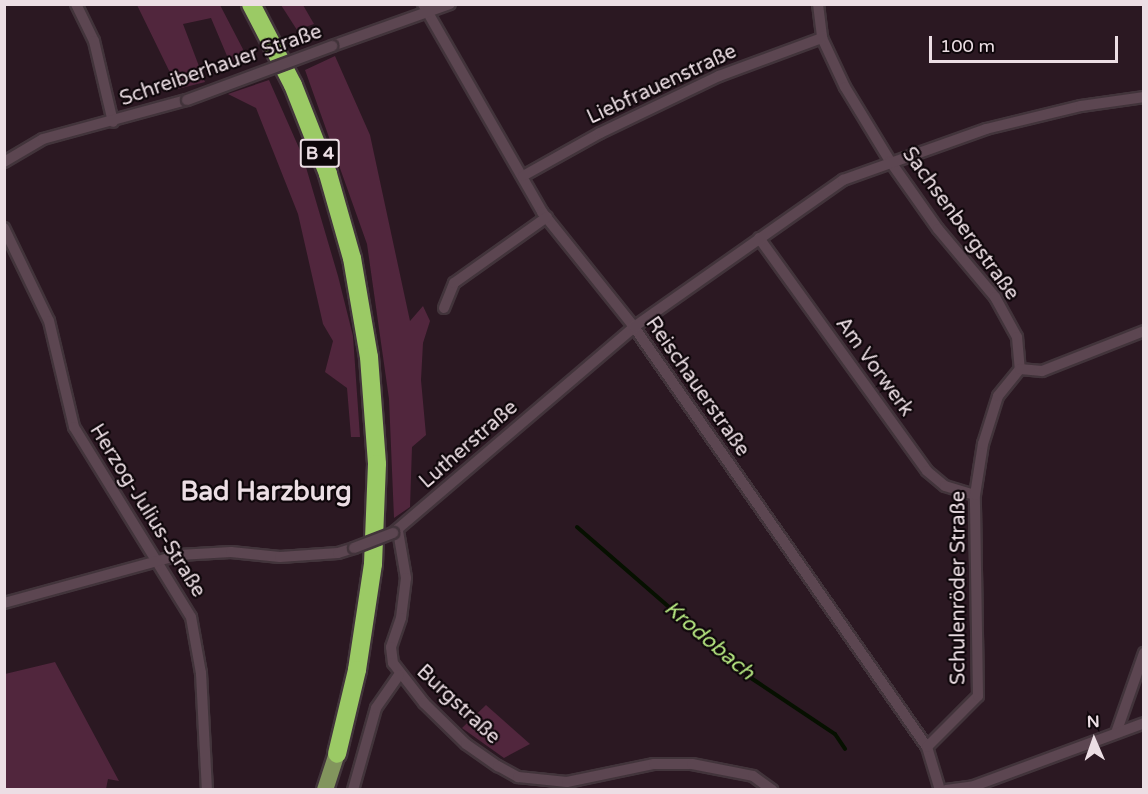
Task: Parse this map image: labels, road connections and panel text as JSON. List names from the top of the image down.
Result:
{
  "streets": {
    "highway": ["B 4"],
    "street": [
      "Schreiberhauer Straße",
      "Liebfrauenstraße",
      "Sachsenbergstraße",
      "Am Vorwerk",
      "Reischauerstraße",
      "Lutherstraße",
      "Herzog-Julius-Straße",
      "Schulenröder Straße",
      "Burgstraße"
    ]
  },
  "crossings": [
    ["Schreiberhauer Straße", "Reischauerstraße"],
    ["Liebfrauenstraße", "Sachsenbergstraße"],
    ["Liebfrauenstraße", "Reischauerstraße"],
    ["Sachsenbergstraße", "Lutherstraße"],
    ["Sachsenbergstraße", "Schulenröder Straße"],
    ["Am Vorwerk", "Lutherstraße"],
    ["Am Vorwerk", "Schulenröder Straße"],
    ["Reischauerstraße", "Lutherstraße"],
    ["Reischauerstraße", "Schulenröder Straße"],
    ["Lutherstraße", "Herzog-Julius-Straße"],
    ["Lutherstraße", "Burgstraße"]
  ],
  "districts": ["Bad Harzburg"],
  "water": ["Krodobach"],
  "scale_bar": "100 m",
  "north": "top"
}
